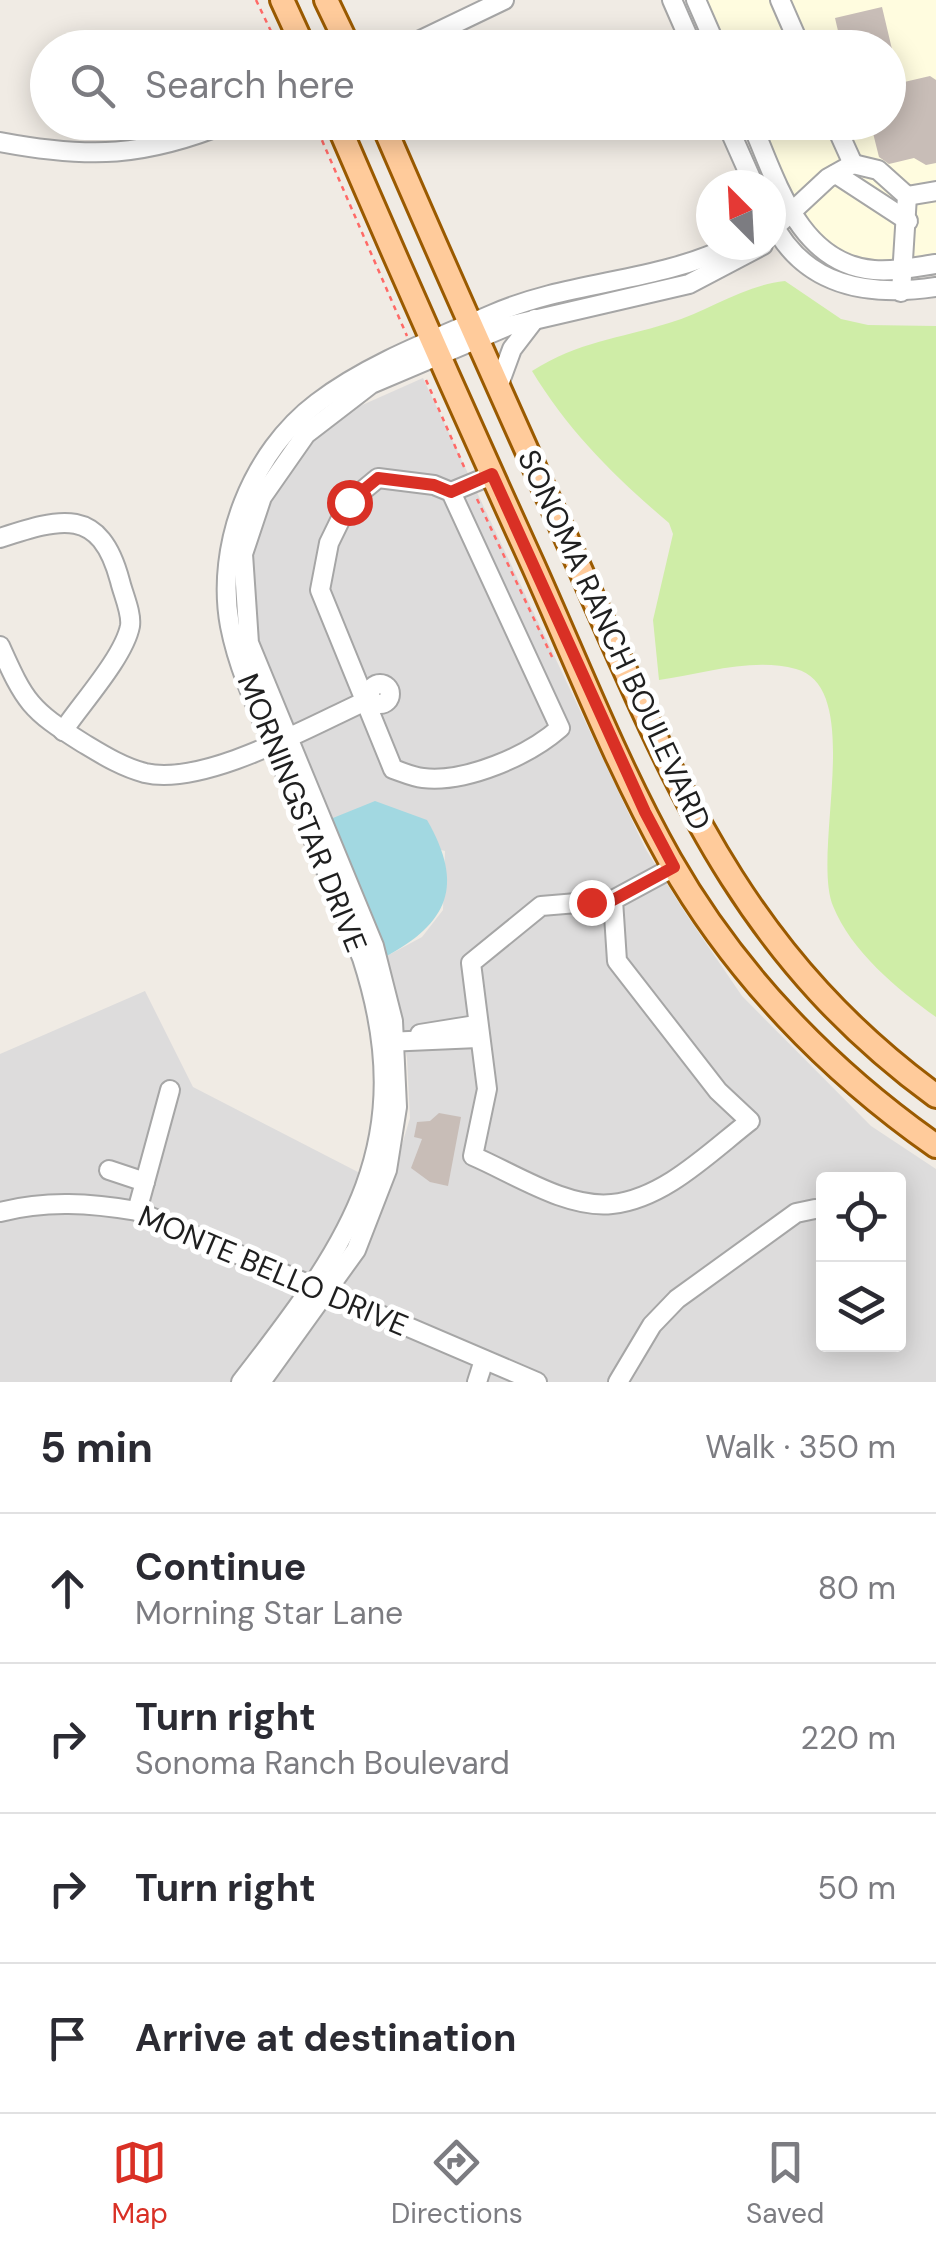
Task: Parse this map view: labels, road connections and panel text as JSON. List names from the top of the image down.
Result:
{
  "streets": {
    "main road": ["SONOMA RANCH BOULEVARD"],
    "street": ["MORNINGSTAR DRIVE", "MONTE BELLO DRIVE"]
  },
  "crossings": [
    ["SONOMA RANCH BOULEVARD", "MORNINGSTAR DRIVE"],
    ["MORNINGSTAR DRIVE", "MONTE BELLO DRIVE"]
  ],
  "north": "top left",
  "page": {
    "search": "Search here",
    "heading": ["5 min", "Walk · 350 m"],
    "list": [
      ["Continue", "Morning Star Lane", "80 m"],
      ["Turn right", "Sonoma Ranch Boulevard", "220 m"],
      ["Turn right", "50 m"],
      "Arrive at destination"
    ],
    "nav": ["Map", "Directions", "Saved"]
  }
}
